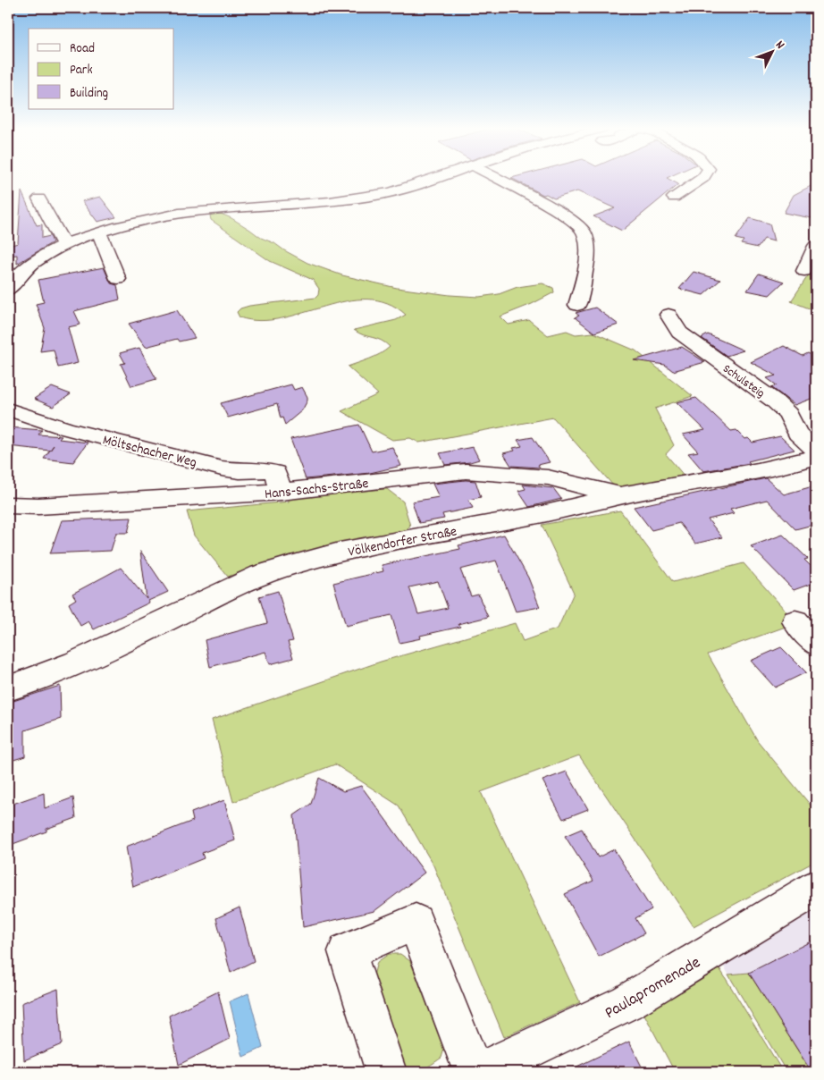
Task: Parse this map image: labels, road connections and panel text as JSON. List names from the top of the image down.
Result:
{
  "streets": {
    "street": [
      "Schulsteig",
      "Möltschacher Weg",
      "Hans-Sachs-Straße",
      "Völkendorfer Straße",
      "Paulapromenade"
    ]
  },
  "crossings": [
    ["Möltschacher Weg", "Hans-Sachs-Straße"],
    ["Hans-Sachs-Straße", "Völkendorfer Straße"]
  ],
  "legend": ["Road", "Park", "Building"],
  "north": "top right"
}
